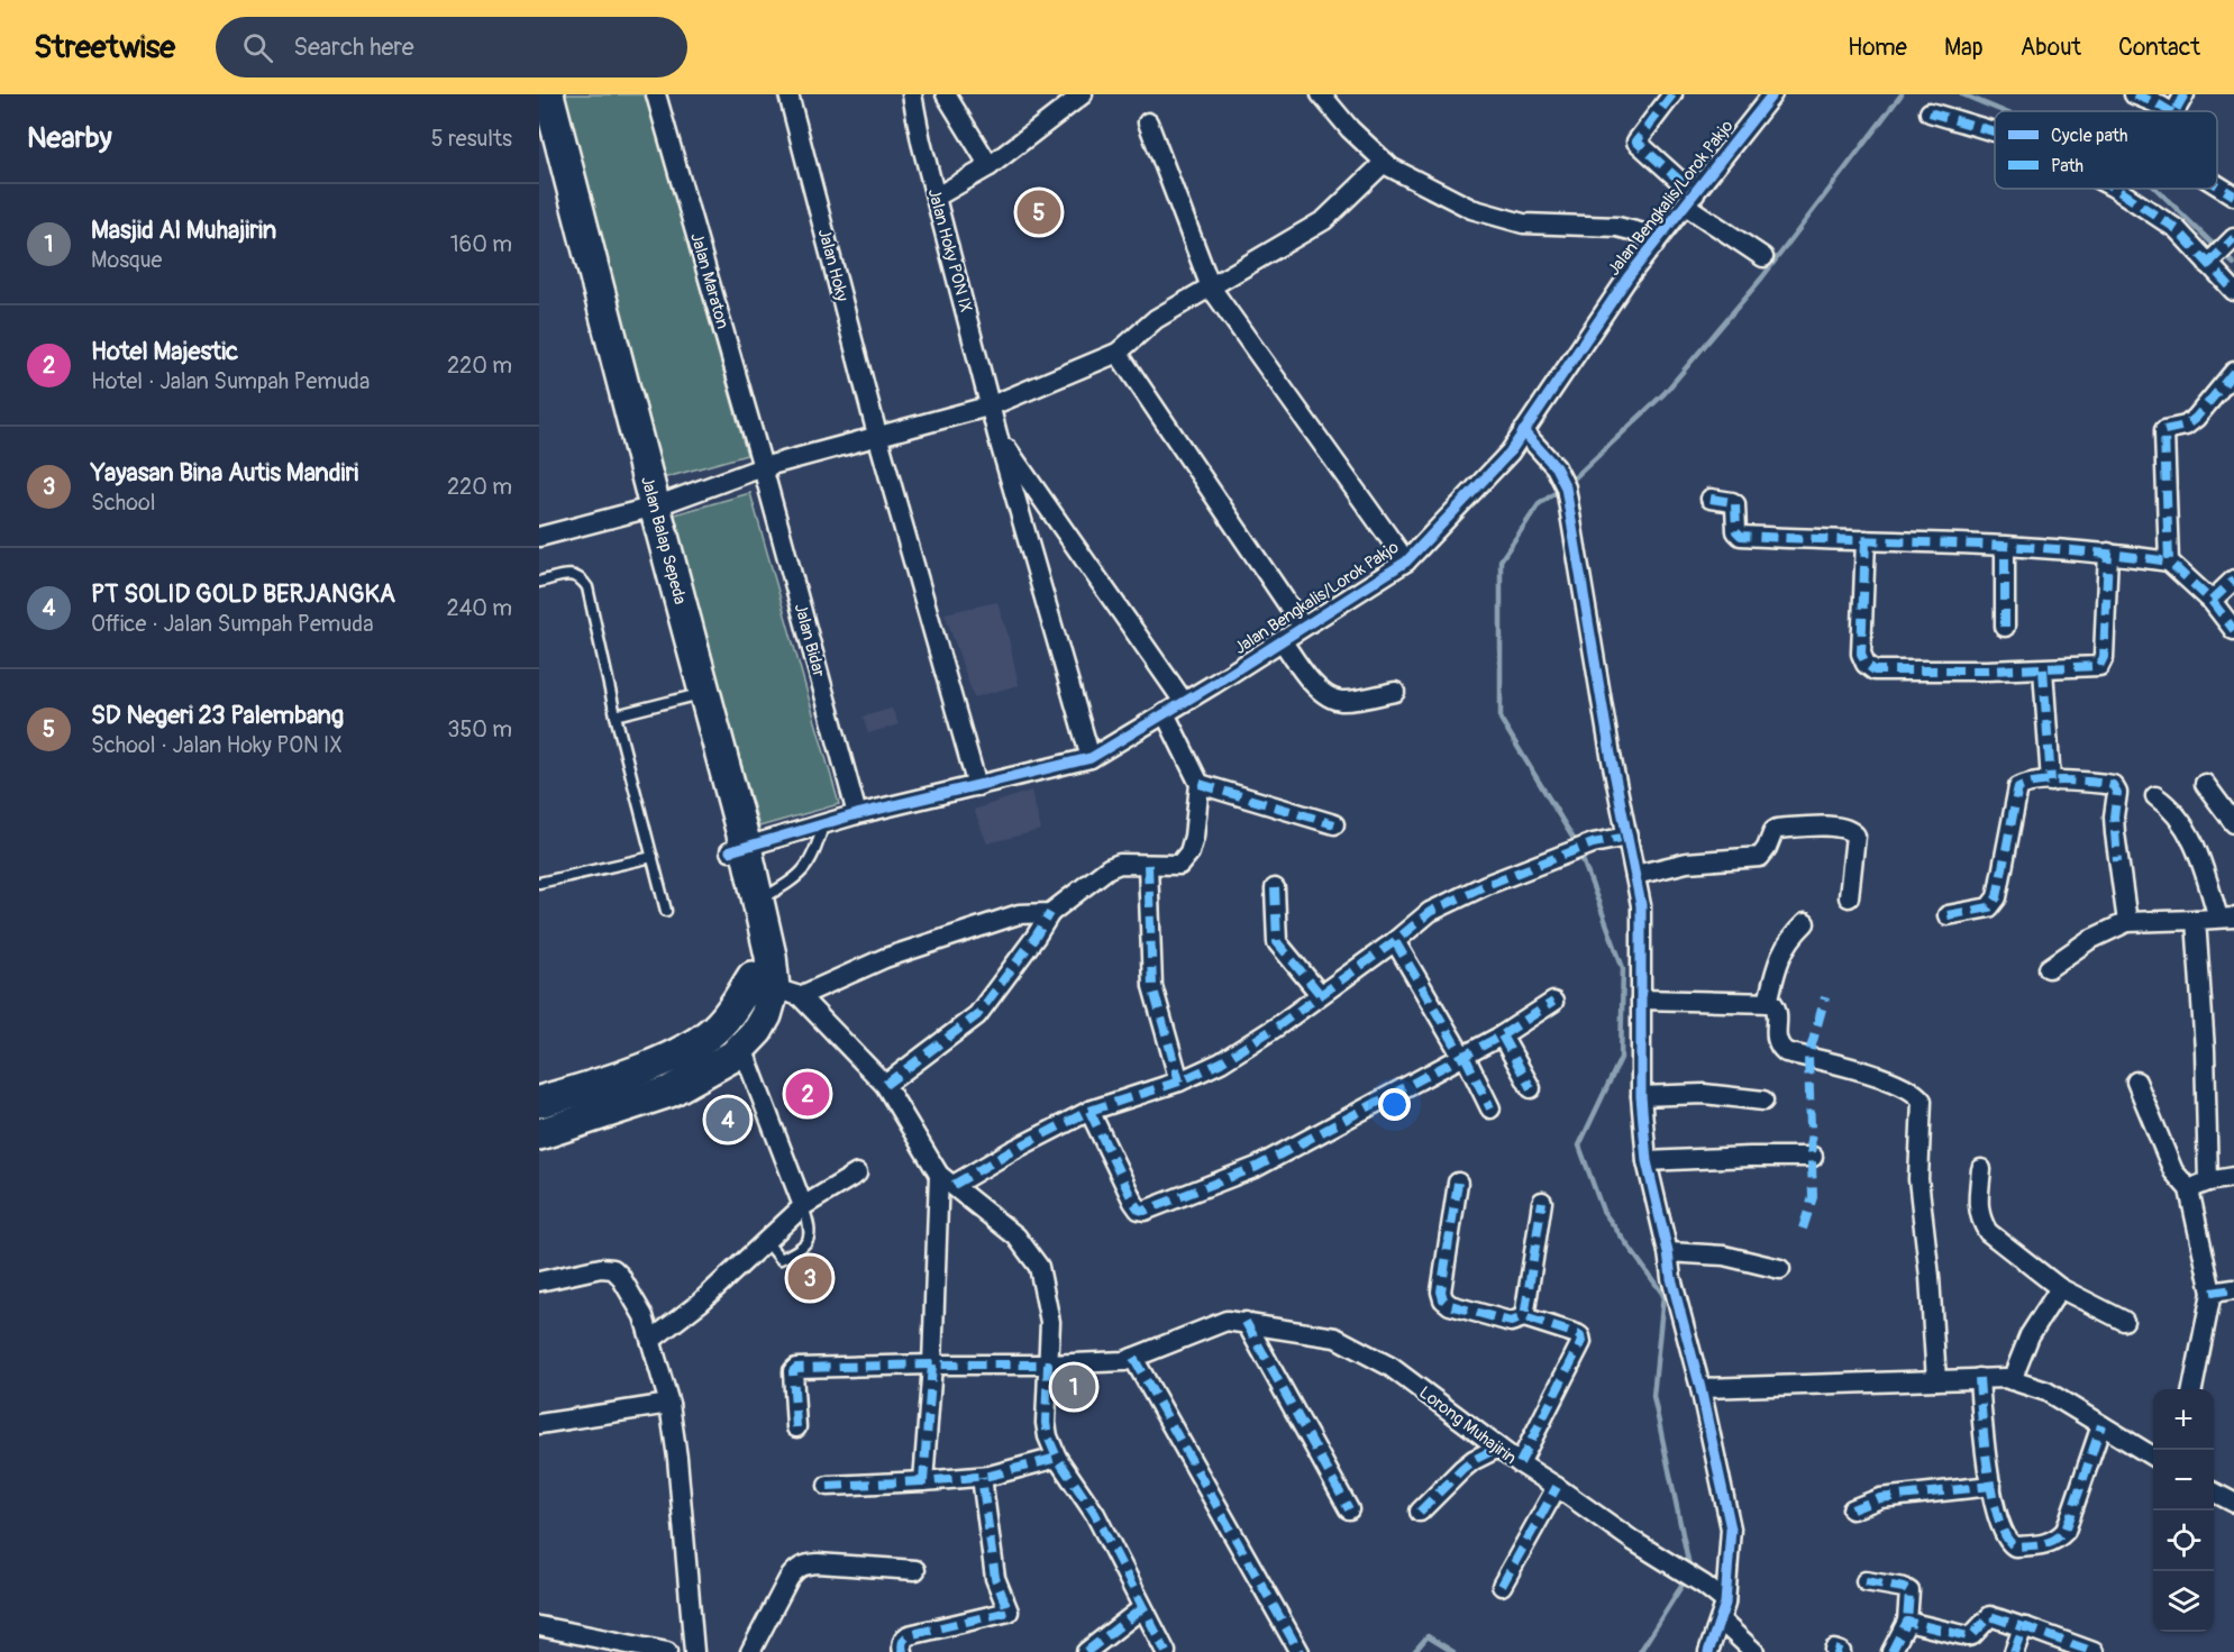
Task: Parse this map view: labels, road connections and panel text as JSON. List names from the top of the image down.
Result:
{
  "streets": {
    "main road": ["Jalan Balap Sepeda"],
    "street": [
      "Jalan Bengkalis/Lorok Pakjo",
      "Jalan Hoky PON IX",
      "Jalan Hoky",
      "Jalan Maraton",
      "Jalan Bidar",
      "Lorong Muhajirin"
    ]
  },
  "crossings": [
    ["Jalan Bengkalis/Lorok Pakjo", "Jalan Hoky PON IX"],
    ["Jalan Bengkalis/Lorok Pakjo", "Jalan Hoky"],
    ["Jalan Bengkalis/Lorok Pakjo", "Jalan Balap Sepeda"],
    ["Jalan Bengkalis/Lorok Pakjo", "Jalan Bidar"],
    ["Jalan Maraton", "Jalan Bidar"]
  ],
  "legend": ["Cycle path", "Path"],
  "page": {
    "header": "Streetwise",
    "search": "Search here",
    "nav": [
      "Home",
      "Map",
      "About",
      "Contact"
    ],
    "heading": ["Nearby", "5 results"],
    "list": [
      {
        "mark": "1",
        "name": "Masjid Al Muhajirin",
        "note": "Mosque",
        "value": "160 m"
      },
      {
        "mark": "2",
        "name": "Hotel Majestic",
        "note": "Hotel · Jalan Sumpah Pemuda",
        "value": "220 m"
      },
      {
        "mark": "3",
        "name": "Yayasan Bina Autis Mandiri",
        "note": "School",
        "value": "220 m"
      },
      {
        "mark": "4",
        "name": "PT SOLID GOLD BERJANGKA",
        "note": "Office · Jalan Sumpah Pemuda",
        "value": "240 m"
      },
      {
        "mark": "5",
        "name": "SD Negeri 23 Palembang",
        "note": "School · Jalan Hoky PON IX",
        "value": "350 m"
      }
    ],
    "pins": [
      "5",
      "2",
      "4",
      "3",
      "1"
    ],
    "map_buttons": ["+", "−"]
  }
}
